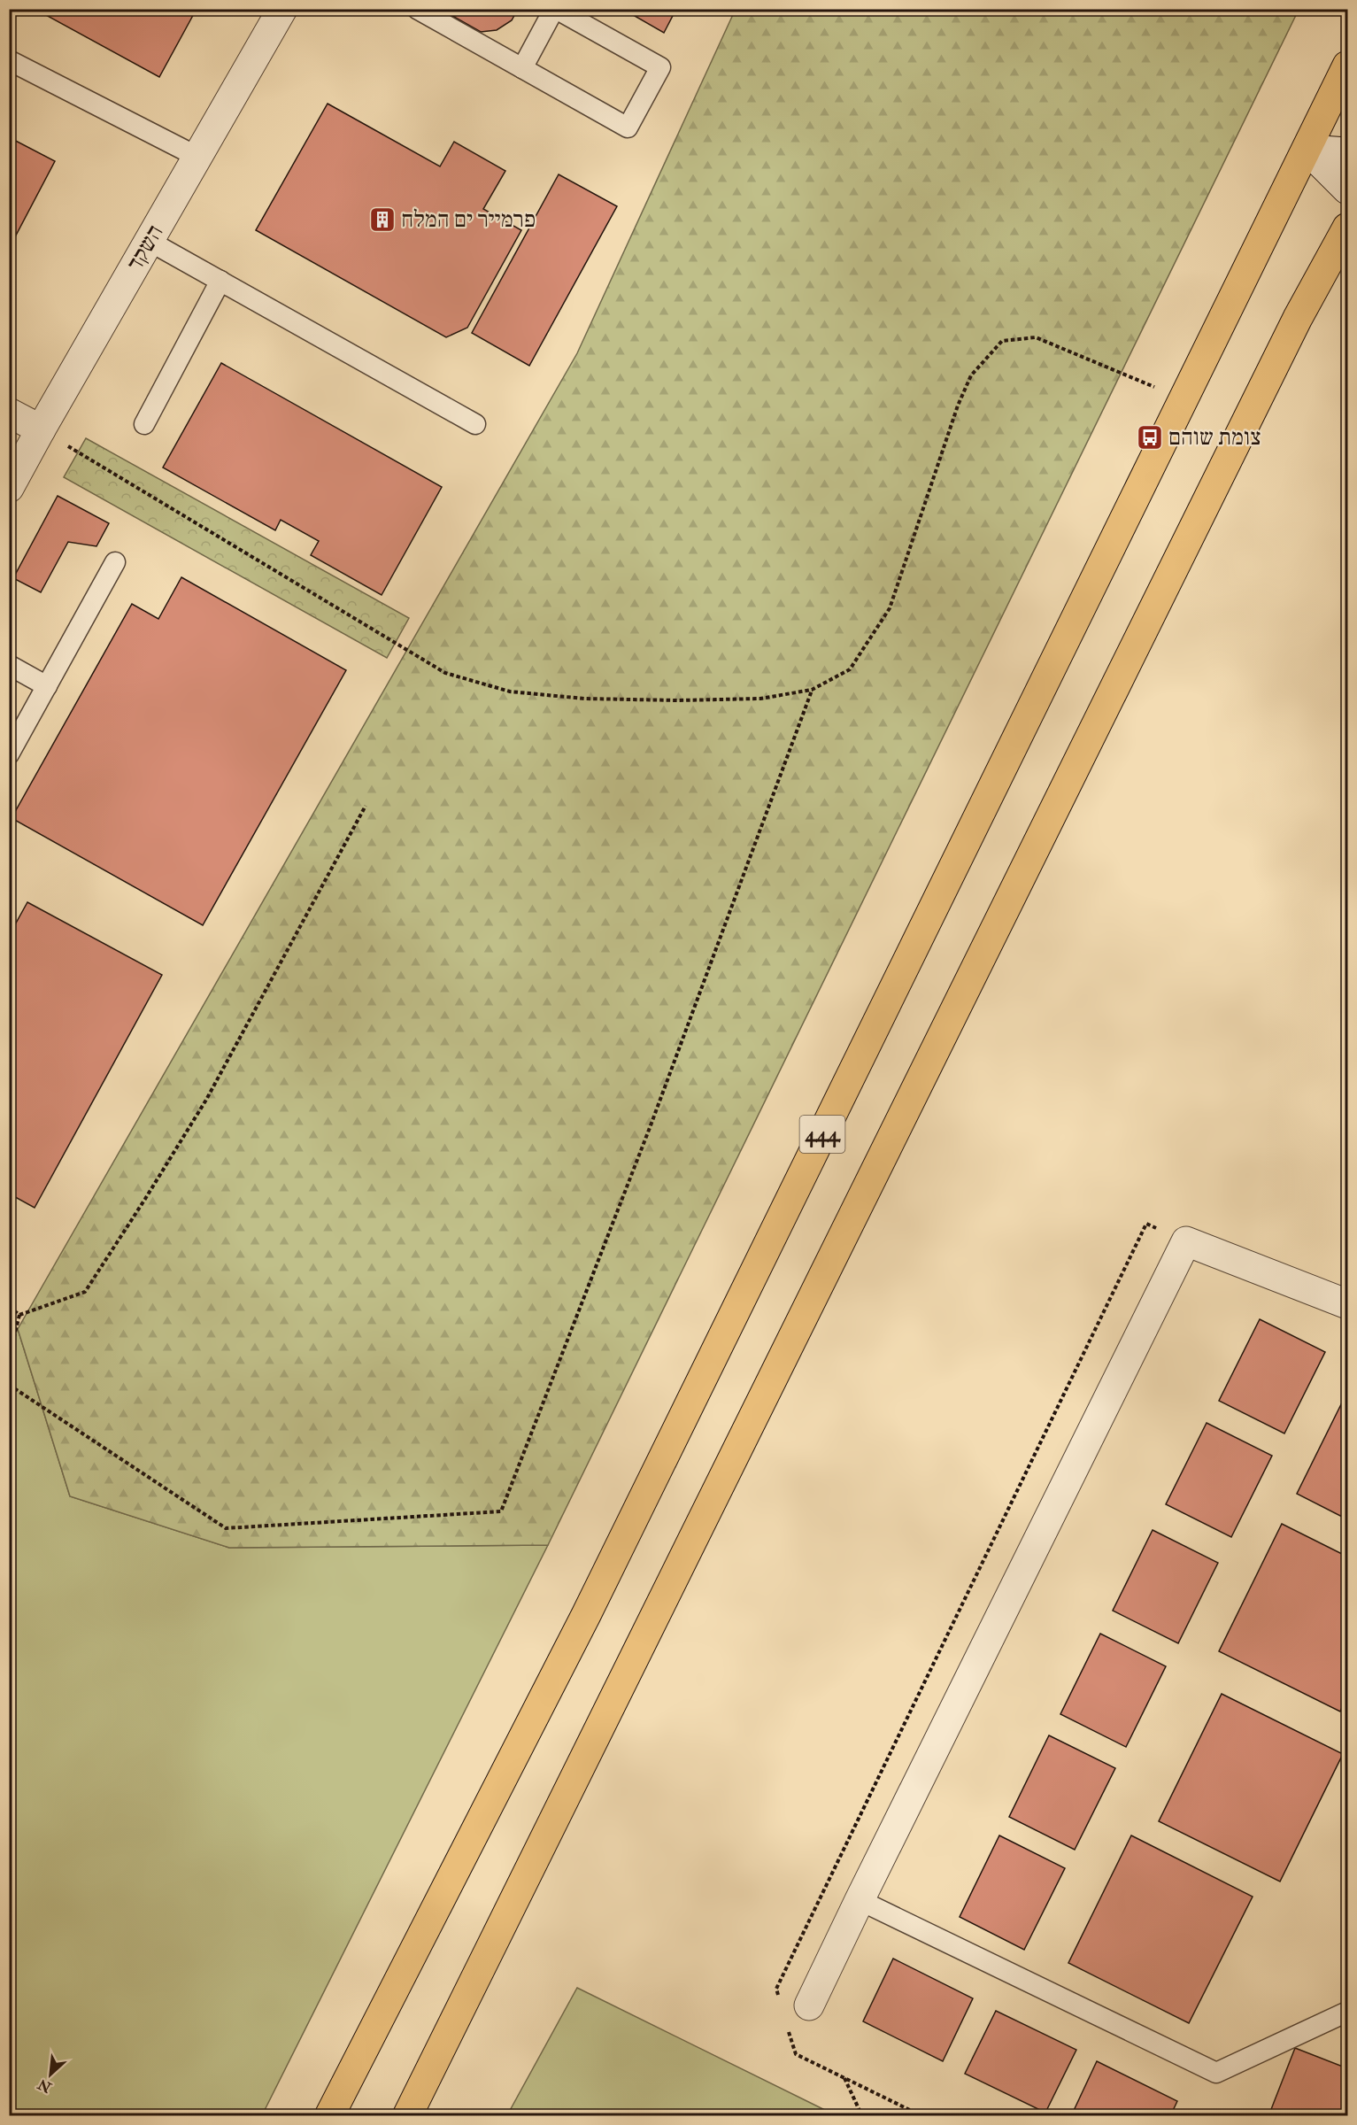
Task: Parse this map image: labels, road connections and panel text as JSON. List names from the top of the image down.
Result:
{
  "streets": {
    "main road": ["444"],
    "street": ["השקד"]
  },
  "places": {
    "building": ["פרמייר ים המלח"],
    "bus stop": ["צומת שוהם"]
  },
  "north": "bottom left"
}
